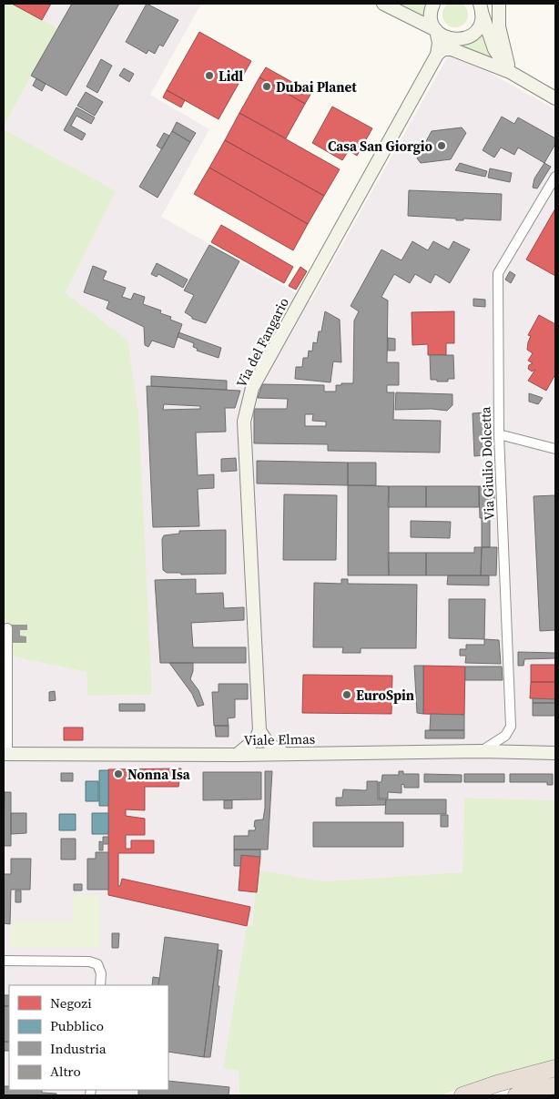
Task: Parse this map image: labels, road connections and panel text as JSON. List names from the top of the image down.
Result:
{
  "streets": {
    "main road": ["Via del Fangario", "Viale Elmas"],
    "street": ["Via Giulio Dolcetta"]
  },
  "crossings": [
    ["Via Giulio Dolcetta", "Viale Elmas"]
  ],
  "places": [
    "Lidl",
    "Dubai Planet",
    "Casa San Giorgio",
    "EuroSpin",
    "Nonna Isa"
  ],
  "legend": [
    "Negozi",
    "Pubblico",
    "Industria",
    "Altro"
  ]
}
